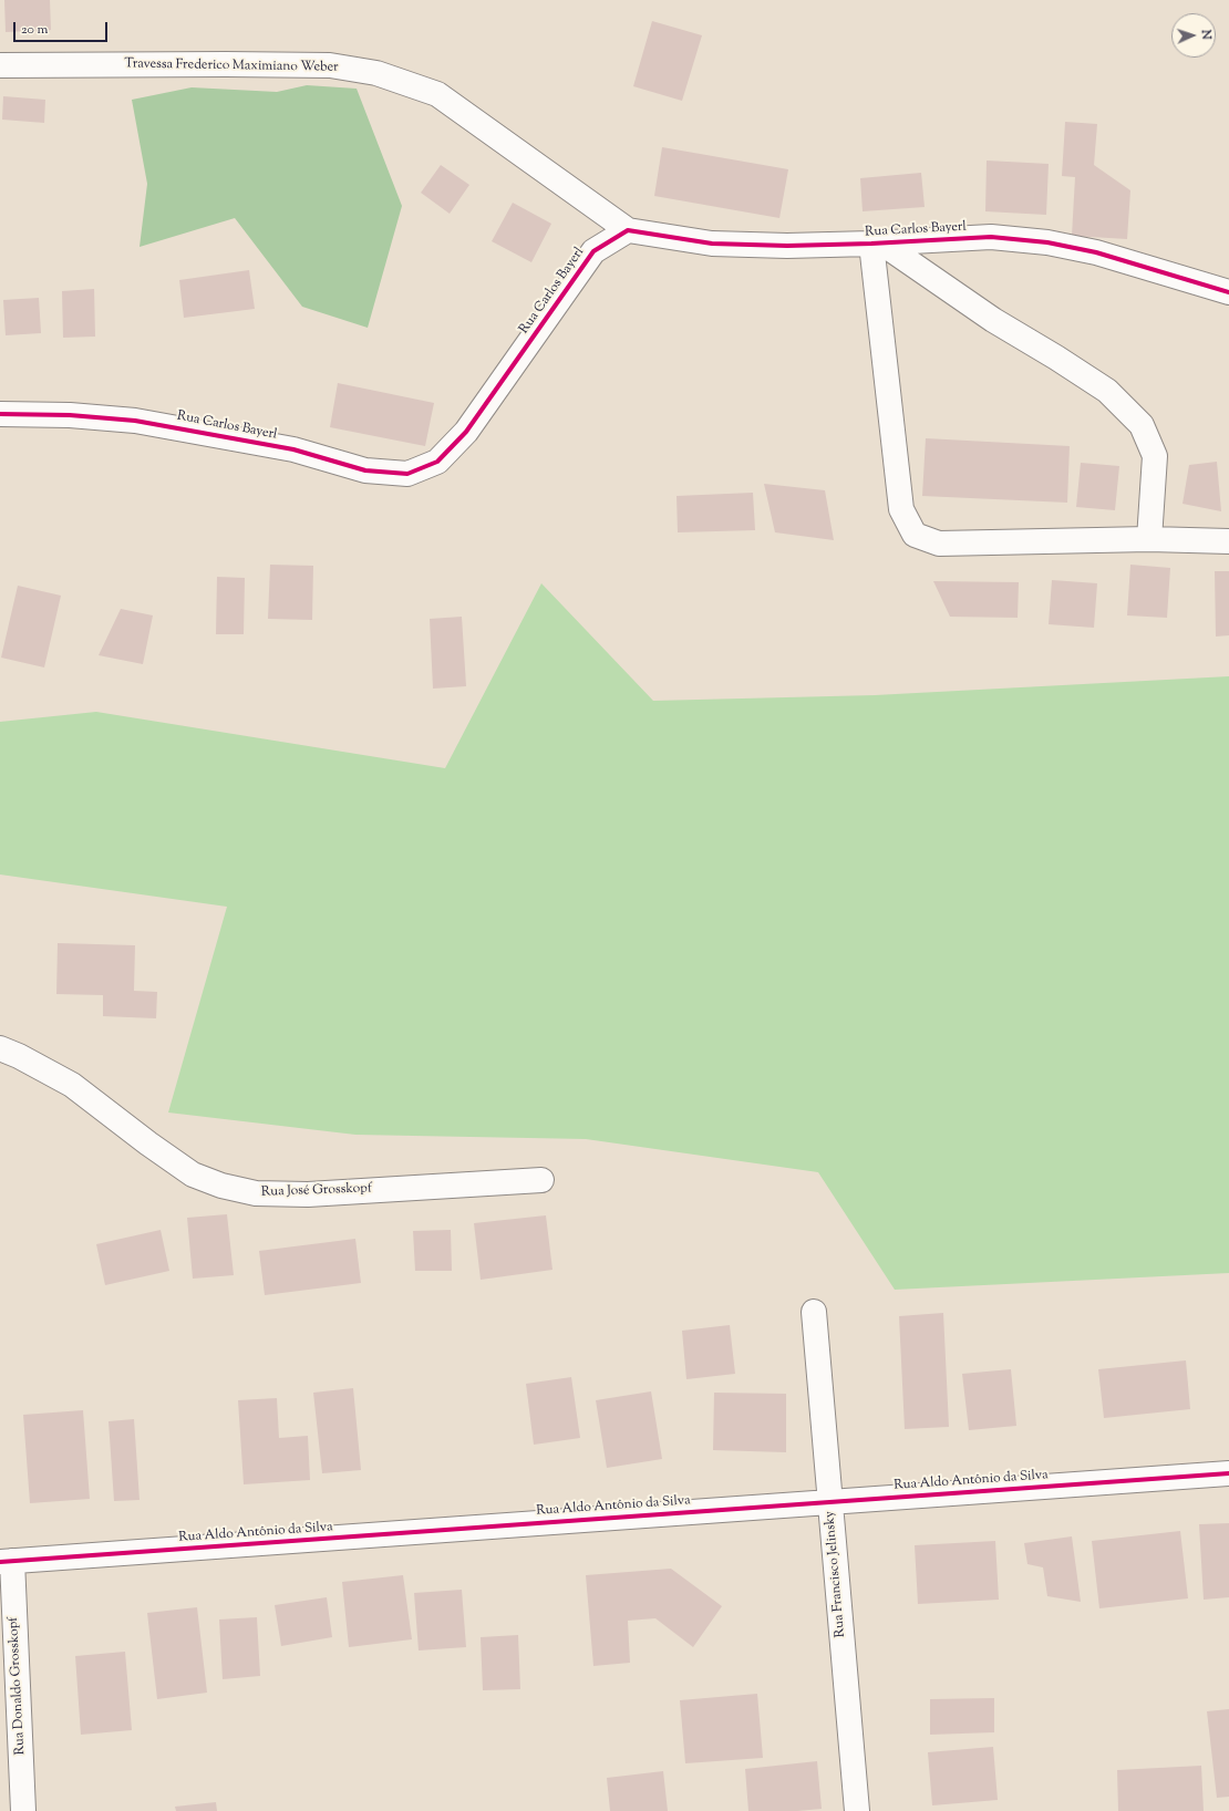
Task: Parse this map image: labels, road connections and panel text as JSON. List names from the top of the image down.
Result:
{
  "streets": {
    "street": [
      "Travessa Frederico Maximiano Weber",
      "Rua Carlos Bayerl",
      "Rua José Grosskopf",
      "Rua Aldo Antônio da Silva",
      "Rua Francisco Jelinsky",
      "Rua Donaldo Grosskopf"
    ]
  },
  "crossings": [
    ["Travessa Frederico Maximiano Weber", "Rua Carlos Bayerl"],
    ["Rua Aldo Antônio da Silva", "Rua Francisco Jelinsky"],
    ["Rua Aldo Antônio da Silva", "Rua Donaldo Grosskopf"]
  ],
  "scale_bar": "20 m",
  "north": "right"
}
